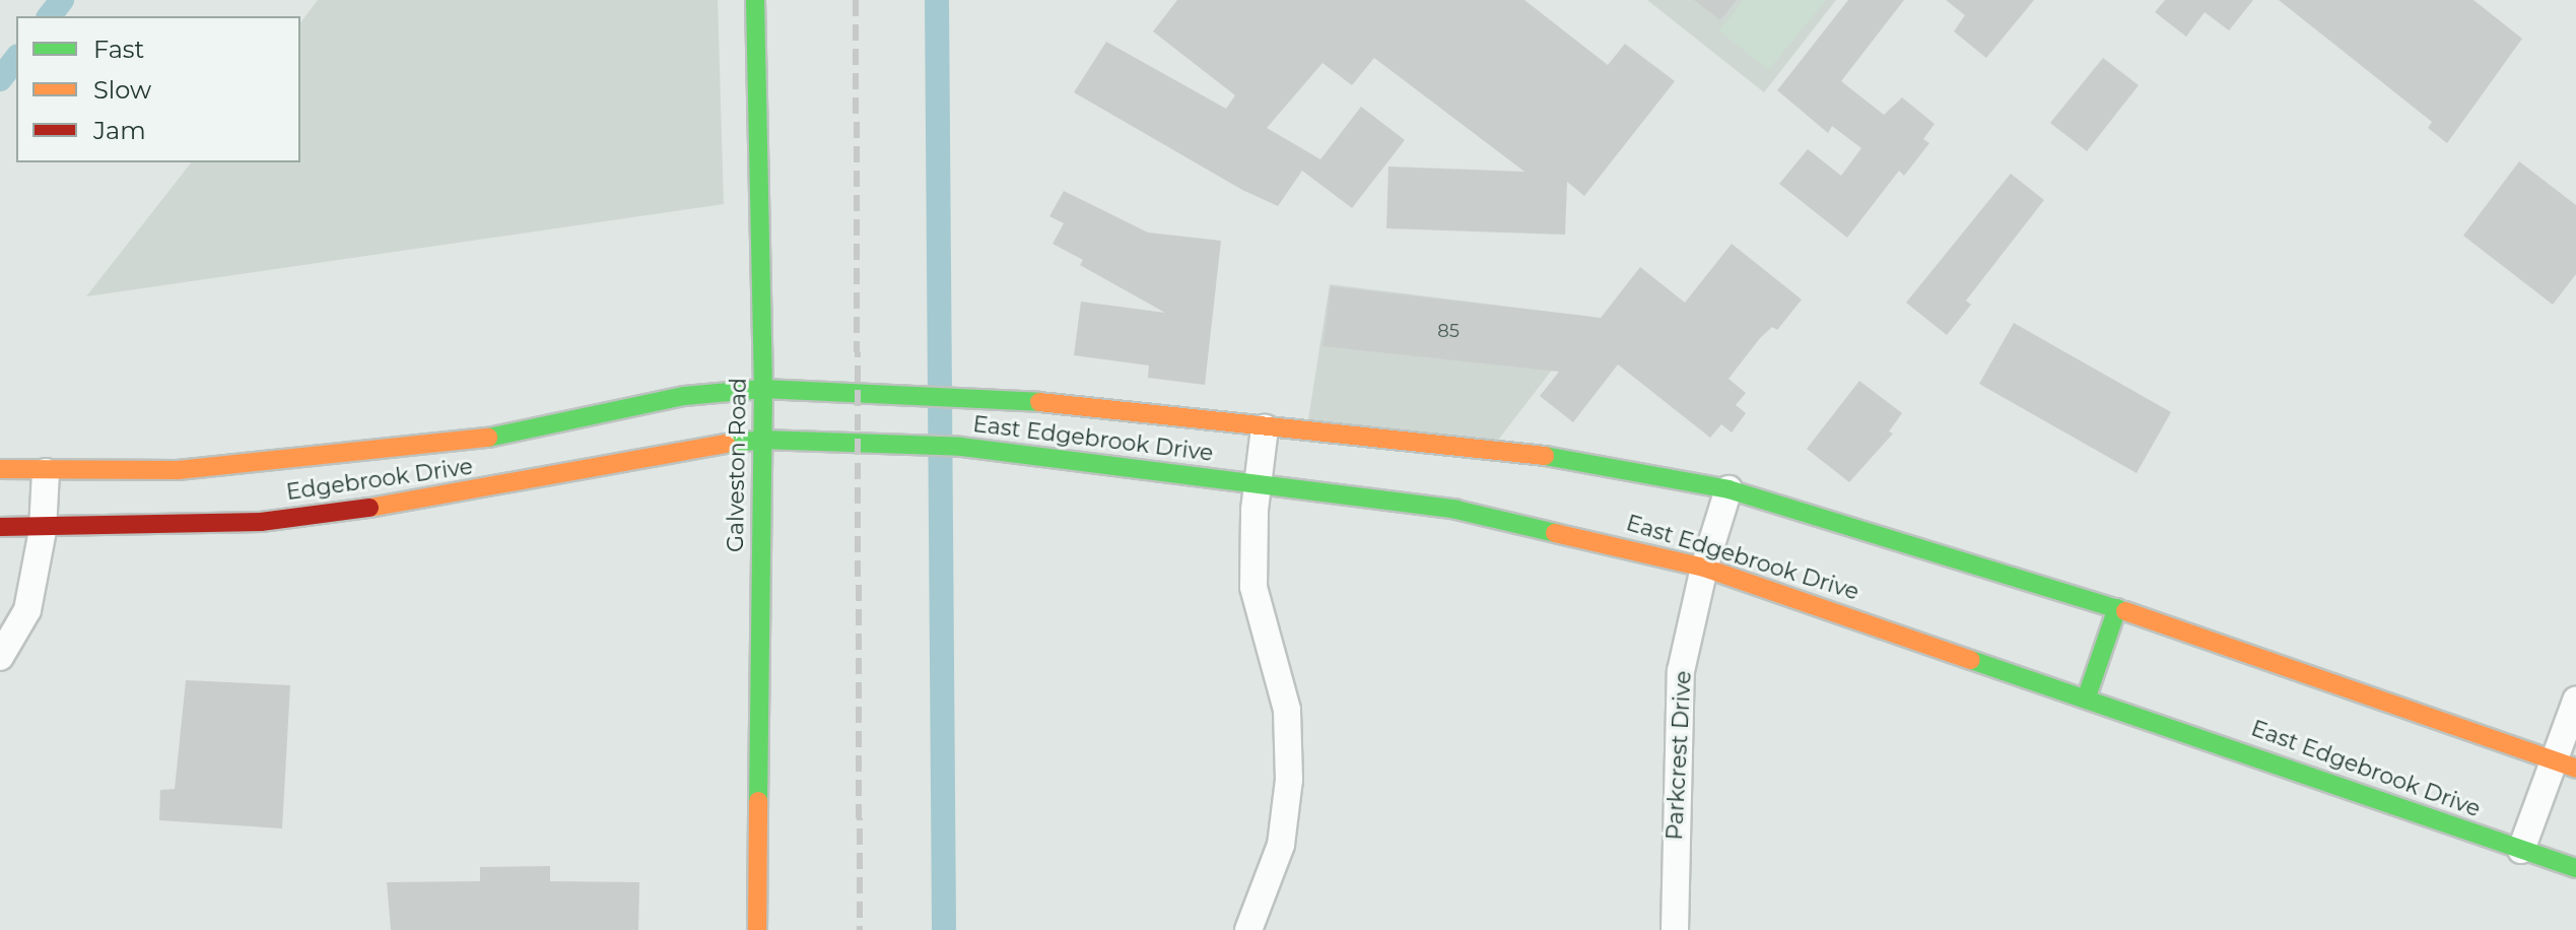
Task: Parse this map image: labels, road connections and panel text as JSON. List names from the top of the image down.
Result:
{
  "streets": {
    "main road": ["East Edgebrook Drive", "Galveston Road", "Edgebrook Drive"],
    "street": ["Parkcrest Drive"]
  },
  "crossings": [
    ["East Edgebrook Drive", "Galveston Road"],
    ["East Edgebrook Drive", "Edgebrook Drive"],
    ["East Edgebrook Drive", "Parkcrest Drive"],
    ["Galveston Road", "Edgebrook Drive"]
  ],
  "house_numbers": ["85"],
  "legend": ["Fast", "Slow", "Jam"]
}
